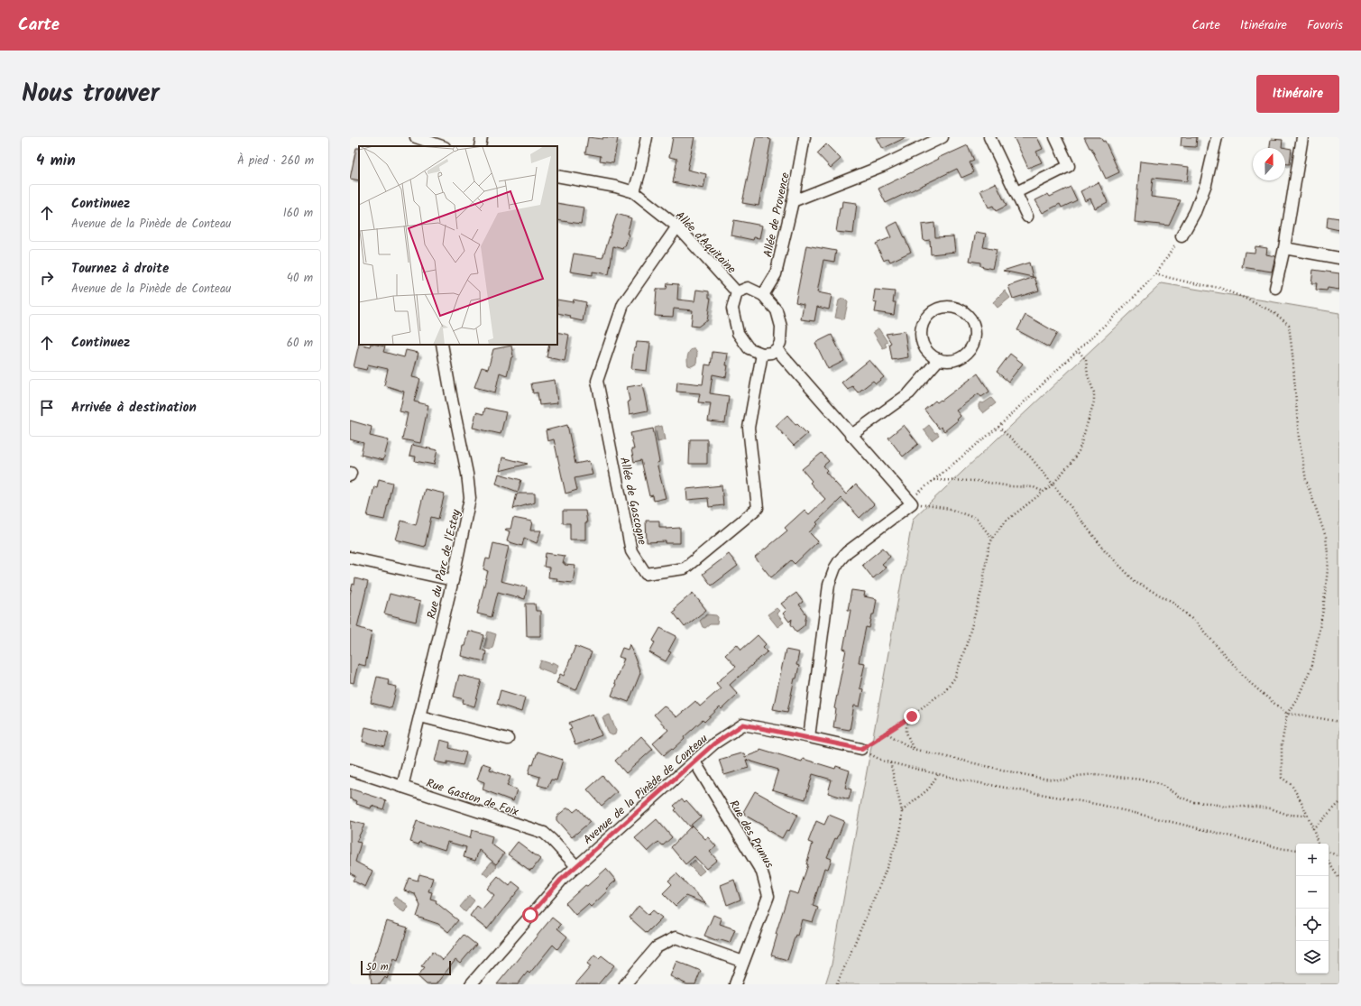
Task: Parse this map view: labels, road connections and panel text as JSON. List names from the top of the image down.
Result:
{
  "streets": {
    "street": [
      "Allée de Provence",
      "Allée d'Aquitaine",
      "Allée de Gascogne",
      "Rue du Parc de l'Estey",
      "Avenue de la Pinède de Conteau",
      "Rue Gaston de Foix",
      "Rue des Prunus"
    ]
  },
  "crossings": [
    ["Allée de Provence", "Allée d'Aquitaine"],
    ["Allée de Provence", "Allée de Gascogne"],
    ["Allée d'Aquitaine", "Allée de Gascogne"],
    ["Rue du Parc de l'Estey", "Rue Gaston de Foix"],
    ["Avenue de la Pinède de Conteau", "Rue Gaston de Foix"],
    ["Avenue de la Pinède de Conteau", "Rue des Prunus"]
  ],
  "scale_bar": "50 m",
  "north": "top",
  "page": {
    "header": "Carte",
    "nav": ["Carte", "Itinéraire", "Favoris"],
    "title": "Nous trouver",
    "buttons": "Itinéraire",
    "heading": ["4 min", "À pied · 260 m"],
    "list": [
      ["Continuez", "Avenue de la Pinède de Conteau", "160 m"],
      ["Tournez à droite", "Avenue de la Pinède de Conteau", "40 m"],
      ["Continuez", "60 m"],
      "Arrivée à destination"
    ],
    "map_buttons": ["+", "−"],
    "scale": "50 m"
  }
}
